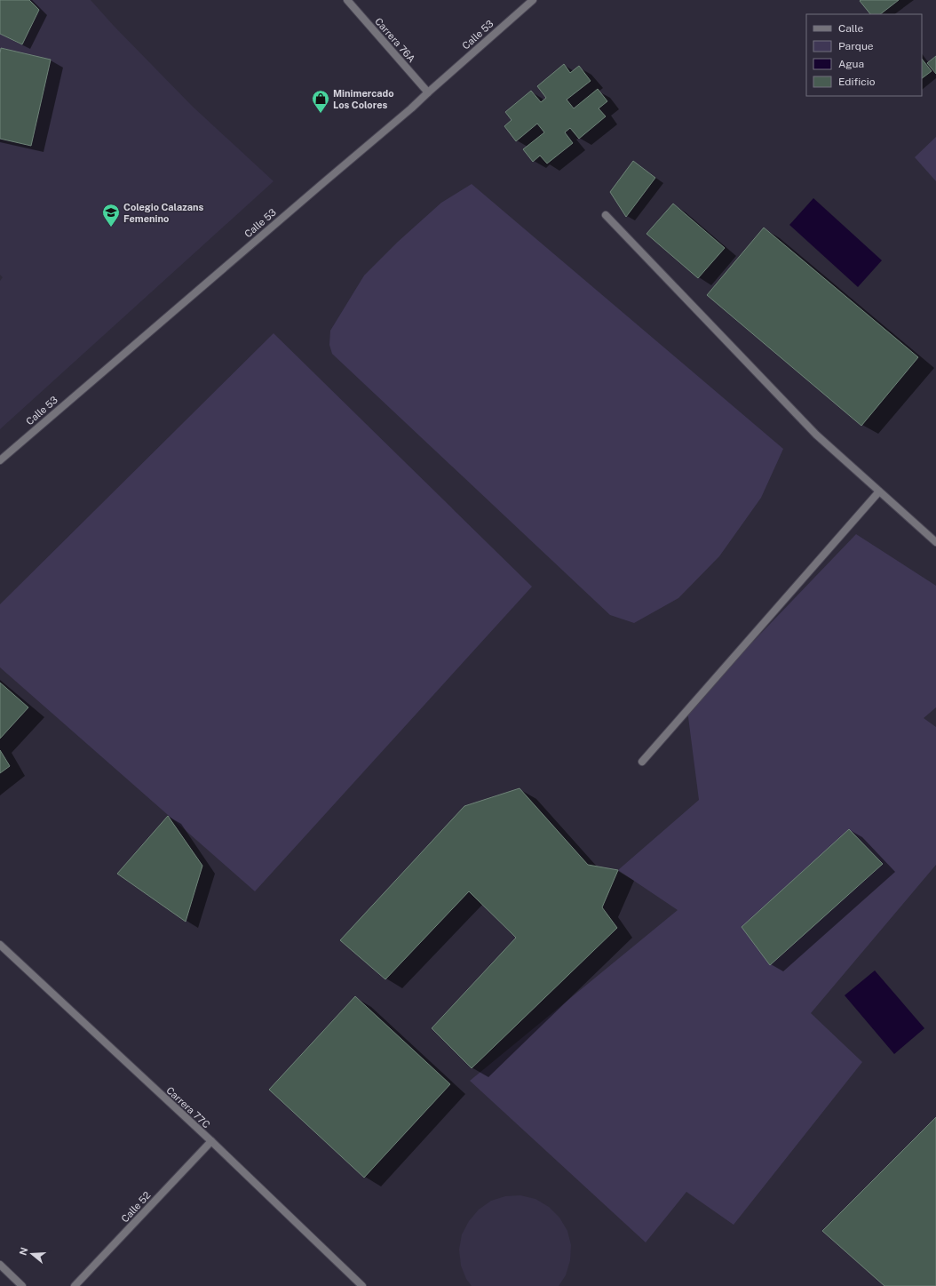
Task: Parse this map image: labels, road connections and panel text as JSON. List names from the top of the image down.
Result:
{
  "streets": {
    "street": [
      "Calle 53",
      "Carrera 76A",
      "Carrera 77C",
      "Calle 52"
    ]
  },
  "crossings": [
    ["Calle 53", "Carrera 76A"],
    ["Carrera 77C", "Calle 52"]
  ],
  "places": {
    "shop": ["Minimercado Los Colores"],
    "school or university": ["Colegio Calazans Femenino"]
  },
  "legend": [
    "Calle",
    "Parque",
    "Agua",
    "Edificio"
  ],
  "north": "left"
}
